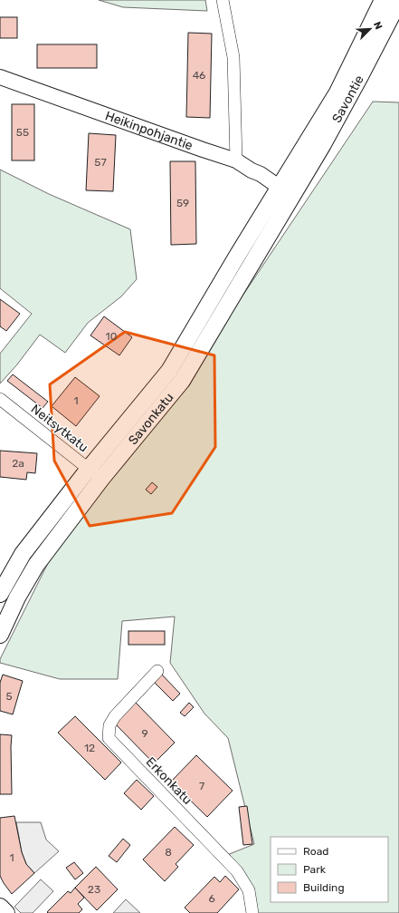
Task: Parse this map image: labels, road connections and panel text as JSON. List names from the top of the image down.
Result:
{
  "streets": {
    "main road": ["Savontie", "Savonkatu"],
    "street": ["Heikinpohjantie", "Neitsytkatu", "Erkonkatu"]
  },
  "crossings": [
    ["Savontie", "Heikinpohjantie"],
    ["Savontie", "Savonkatu"],
    ["Heikinpohjantie", "Savonkatu"],
    ["Savonkatu", "Neitsytkatu"]
  ],
  "house_numbers": [
    "46",
    "55",
    "57",
    "59",
    "10",
    "1",
    "2a",
    "5",
    "9",
    "12",
    "7",
    "8",
    "1",
    "23",
    "6"
  ],
  "legend": ["Road", "Park", "Building"],
  "north": "top right"
}
